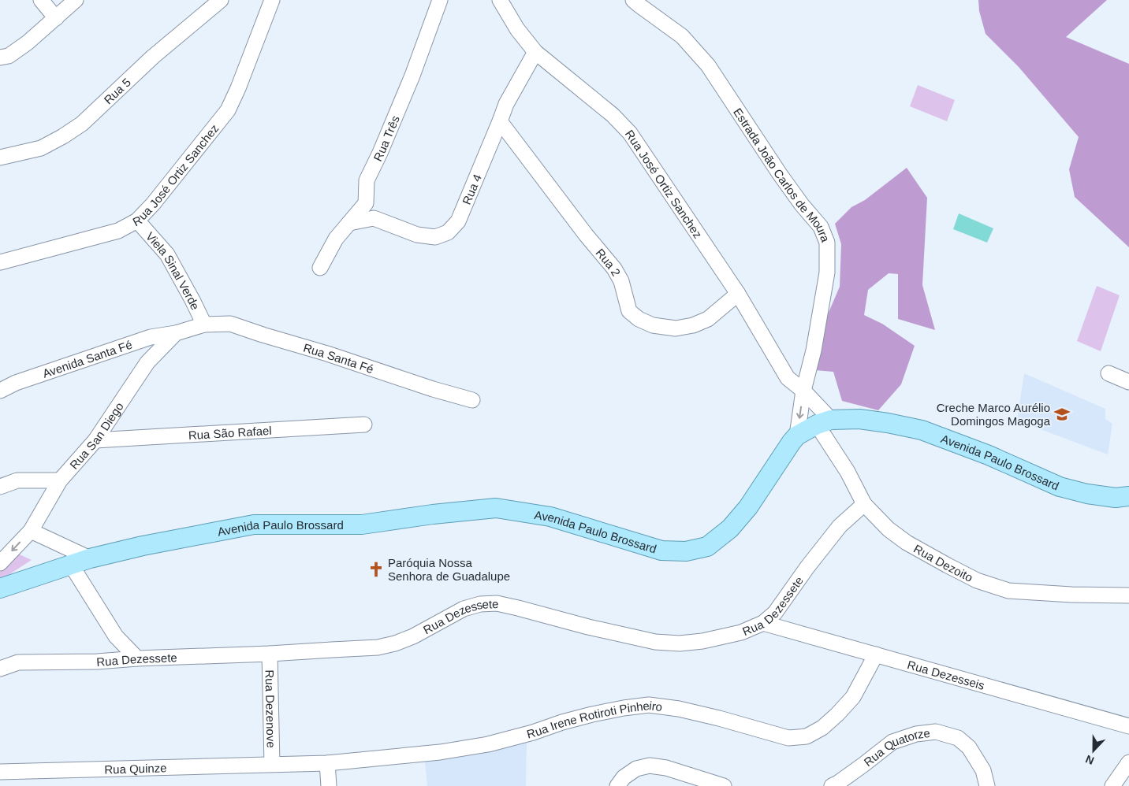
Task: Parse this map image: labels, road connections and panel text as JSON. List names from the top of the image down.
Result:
{
  "streets": {
    "main road": ["Avenida Paulo Brossard"],
    "street": [
      "Rua 5",
      "Rua Três",
      "Rua José Ortiz Sanchez",
      "Estrada João Carlos de Moura",
      "Rua 4",
      "Rua 2",
      "Viela Sinal Verde",
      "Avenida Santa Fé",
      "Rua Santa Fé",
      "Rua São Rafael",
      "Rua San Diego",
      "Rua Dezoito",
      "Rua Dezessete",
      "Rua Dezesseis",
      "Rua Dezenove",
      "Rua Irene Rotiroti Pinheiro",
      "Rua Quatorze",
      "Rua Quinze"
    ]
  },
  "crossings": [
    ["Rua Três", "Rua 4"],
    ["Rua José Ortiz Sanchez", "Estrada João Carlos de Moura"],
    ["Rua José Ortiz Sanchez", "Rua 4"],
    ["Rua José Ortiz Sanchez", "Rua 2"],
    ["Rua José Ortiz Sanchez", "Viela Sinal Verde"],
    ["Rua José Ortiz Sanchez", "Avenida Paulo Brossard"],
    ["Rua José Ortiz Sanchez", "Rua Dezoito"],
    ["Estrada João Carlos de Moura", "Avenida Paulo Brossard"],
    ["Rua 4", "Rua 2"],
    ["Viela Sinal Verde", "Rua Santa Fé"],
    ["Viela Sinal Verde", "Rua San Diego"],
    ["Avenida Santa Fé", "Rua San Diego"],
    ["Rua Santa Fé", "Rua San Diego"],
    ["Rua São Rafael", "Rua San Diego"],
    ["Avenida Paulo Brossard", "Rua Dezoito"],
    ["Rua Dezoito", "Rua Dezessete"],
    ["Rua Dezessete", "Rua Dezesseis"],
    ["Rua Dezessete", "Rua Dezenove"],
    ["Rua Dezesseis", "Rua Irene Rotiroti Pinheiro"],
    ["Rua Dezenove", "Rua Irene Rotiroti Pinheiro"],
    ["Rua Dezenove", "Rua Quinze"],
    ["Rua Irene Rotiroti Pinheiro", "Rua Quinze"]
  ],
  "places": {
    "school or university": ["Creche Marco Aurélio Domingos Magoga"],
    "church": ["Paróquia Nossa Senhora de Guadalupe"]
  },
  "north": "bottom"
}
